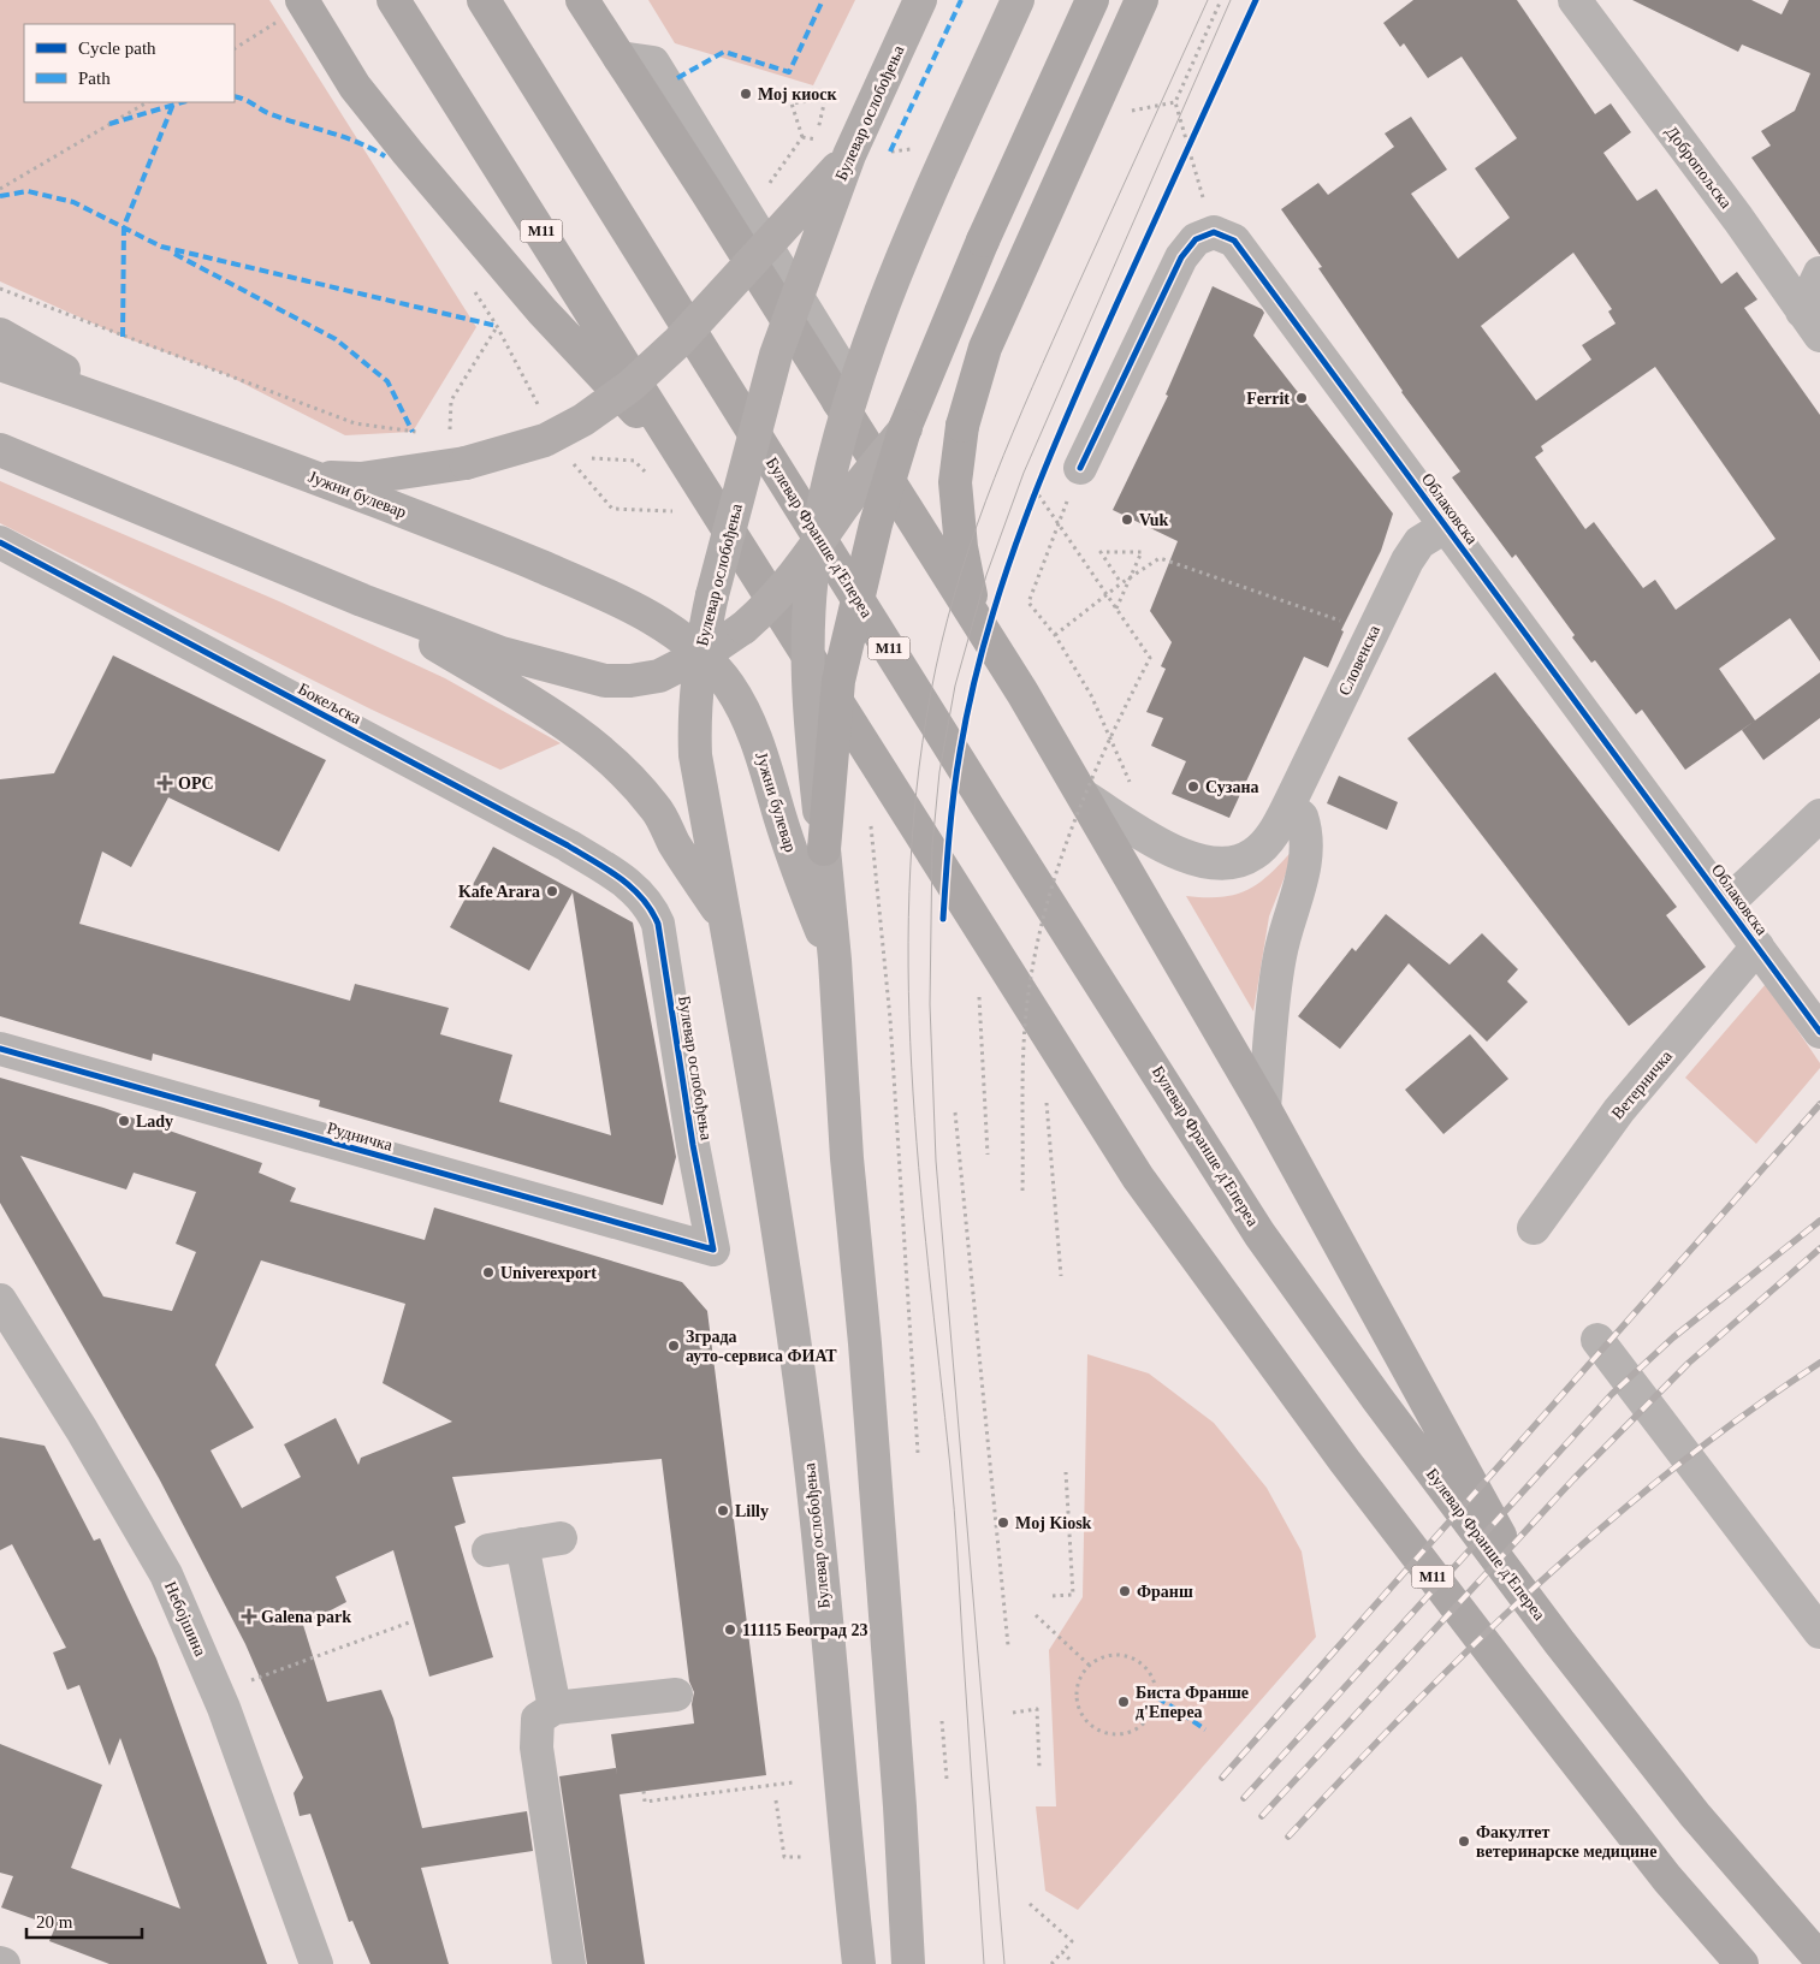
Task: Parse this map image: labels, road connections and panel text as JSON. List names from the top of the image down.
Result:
{
  "streets": {
    "highway": ["M11", "Булевар Франше д'Епереа"],
    "main road": ["Булевар ослобођења", "Јужни булевар"],
    "street": [
      "Добропољска",
      "Облаковска",
      "Словенска",
      "Бокељска",
      "Ветерничка",
      "Рудничка",
      "Небојшина"
    ]
  },
  "crossings": [
    ["Булевар ослобођења", "Јужни булевар"],
    ["Булевар ослобођења", "Бокељска"],
    ["Булевар ослобођења", "Рудничка"],
    ["Облаковска", "Словенска"],
    ["Облаковска", "Ветерничка"]
  ],
  "places": {
    "other": [
      "Мој киоск",
      "Ferrit",
      "Vuk",
      "Сузана",
      "Kafe Arara",
      "Lady",
      "Univerexport",
      "Зграда ауто-сервиса ФИАТ",
      "Lilly",
      "Moj Kiosk",
      "Франш",
      "11115 Београд 23",
      "Биста Франше д'Епереа",
      "Факултет ветеринарске медицине"
    ],
    "health": ["ОРС", "Galena park"]
  },
  "legend": ["Cycle path", "Path"],
  "scale_bar": "20 m"
}
